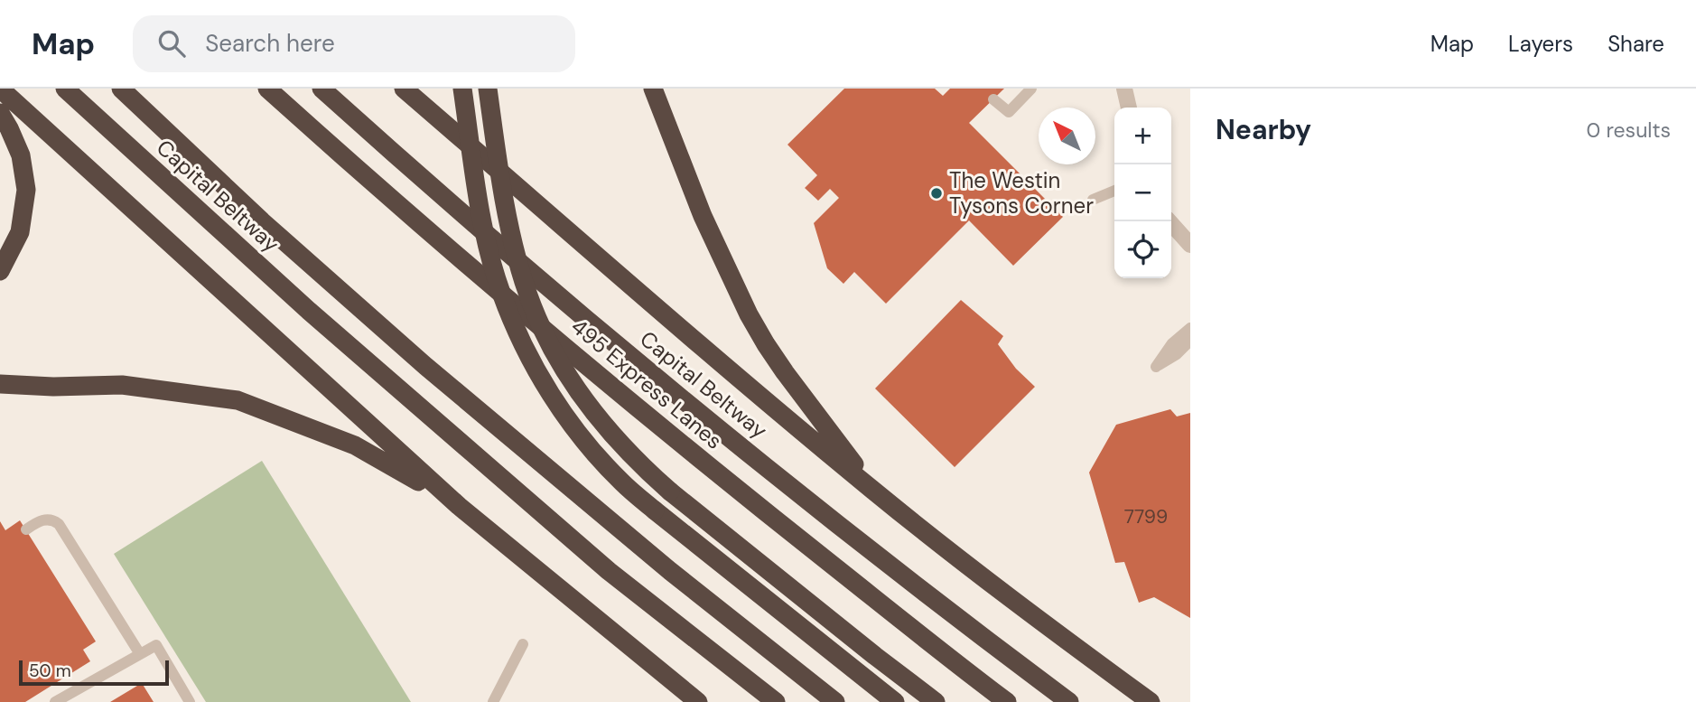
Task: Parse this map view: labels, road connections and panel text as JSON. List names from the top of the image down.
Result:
{
  "streets": {
    "highway": ["Capital Beltway", "495 Express Lanes"]
  },
  "places": ["The Westin Tysons Corner"],
  "house_numbers": ["7799"],
  "scale_bar": "50 m",
  "north": "top left",
  "page": {
    "header": "Map",
    "search": "Search here",
    "nav": ["Map", "Layers", "Share"],
    "heading": ["Nearby", "0 results"],
    "map_buttons": ["+", "−"],
    "scale": "50 m"
  }
}
